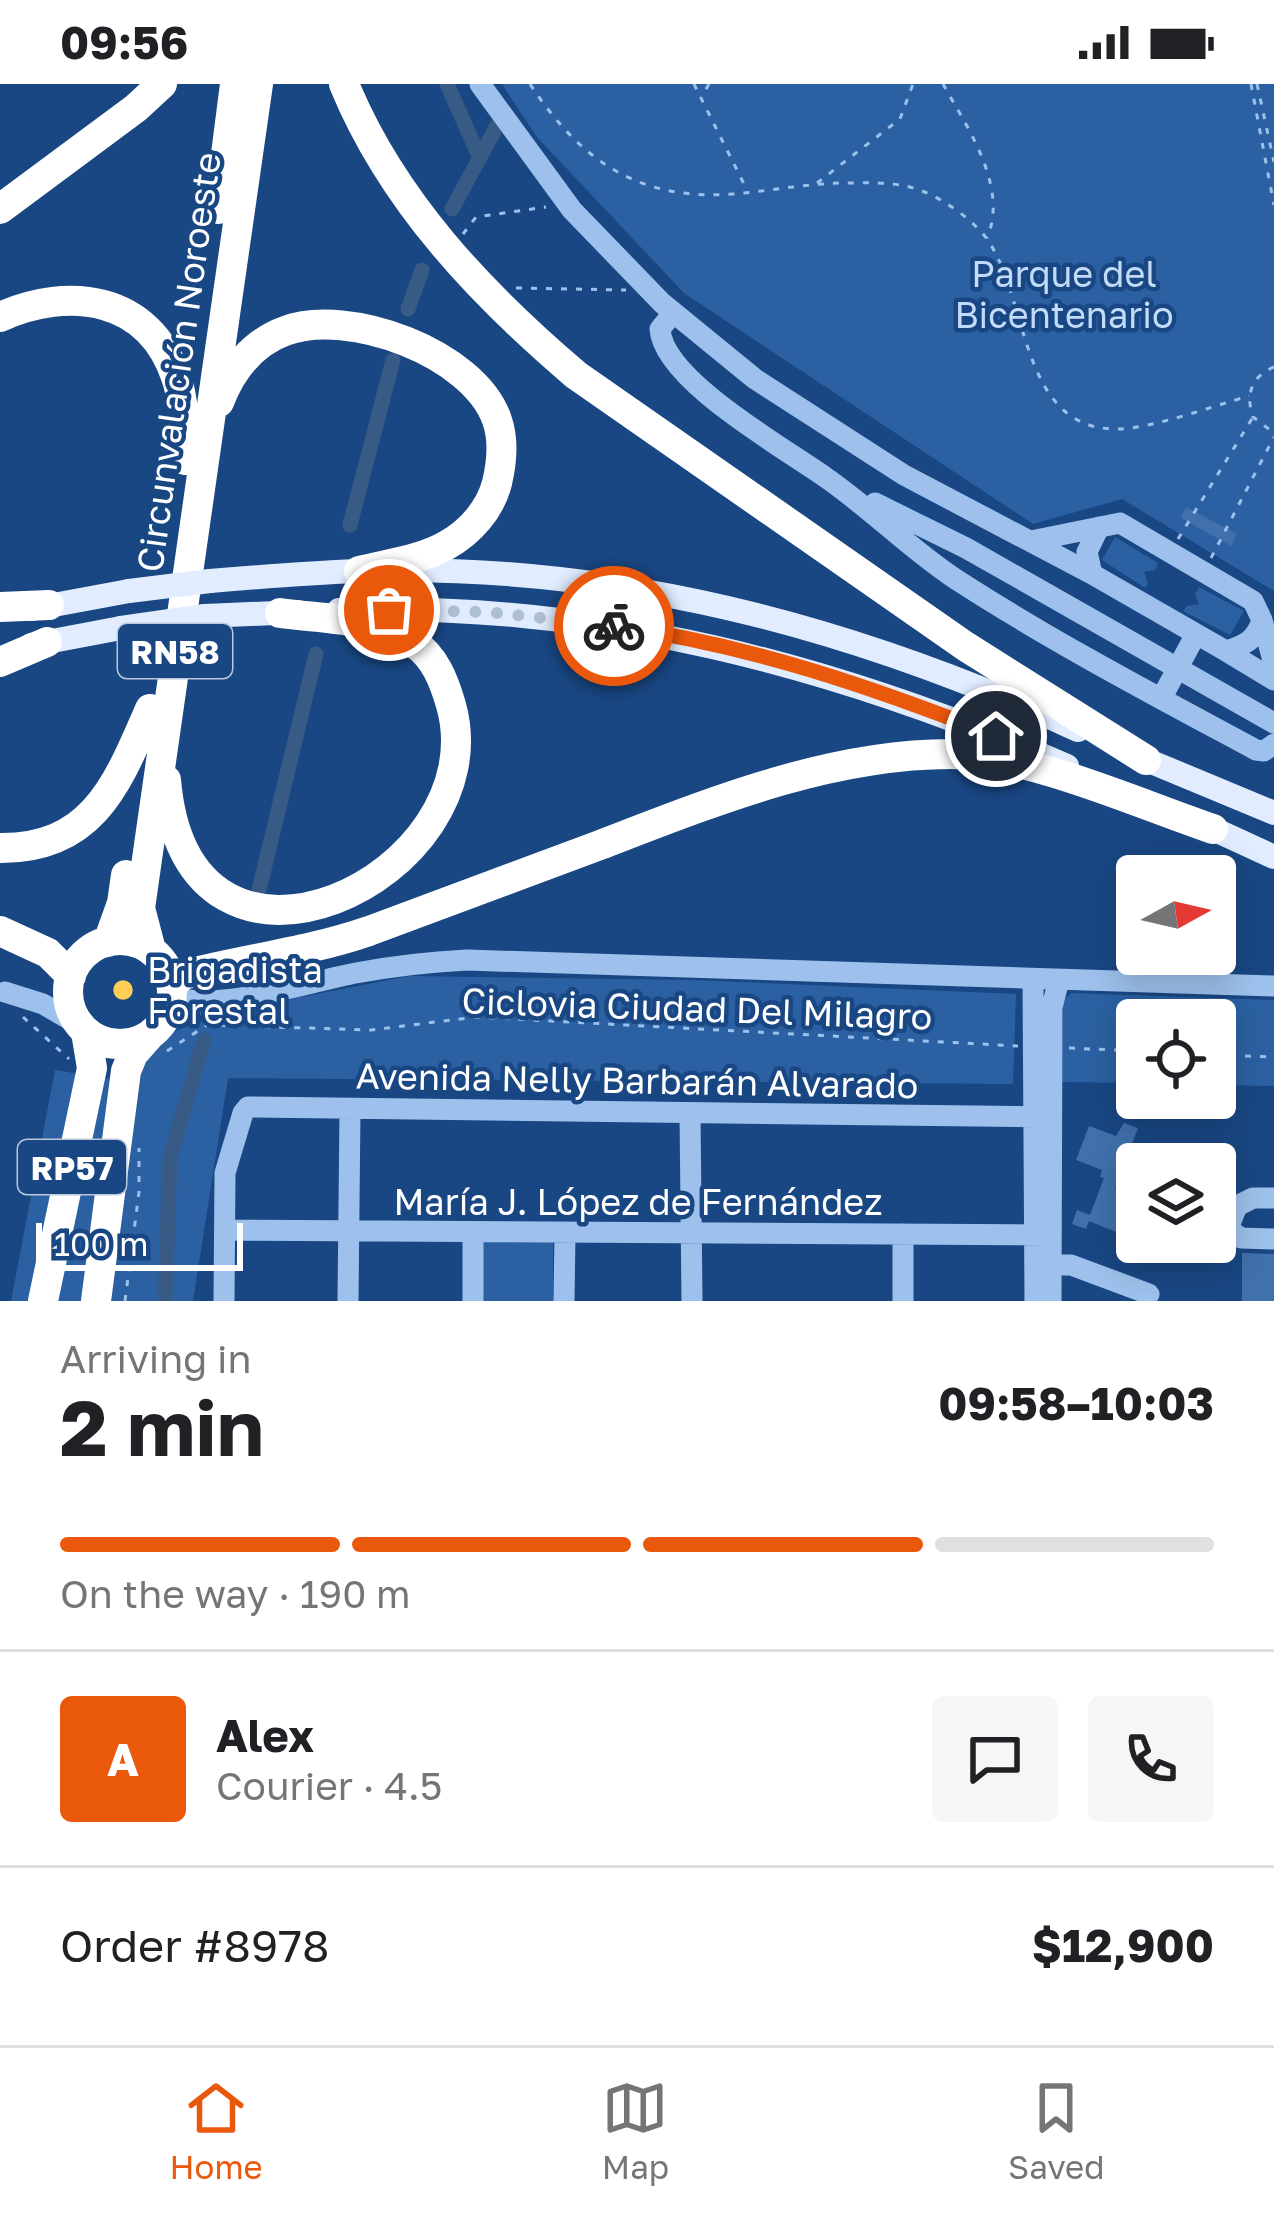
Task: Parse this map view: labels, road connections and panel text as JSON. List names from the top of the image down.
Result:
{
  "streets": {
    "highway": ["Circunvalación Noroeste", "RN58", "RP57"],
    "street": ["Avenida Nelly Barbarán Alvarado", "María J. López de Fernández"],
    "path": ["Ciclovia Ciudad Del Milagro"]
  },
  "crossings": [
    ["Circunvalación Noroeste", "RN58"],
    ["RN58", "Ciclovia Ciudad Del Milagro"],
    ["RN58", "RP57"],
    ["Ciclovia Ciudad Del Milagro", "RP57"],
    ["Avenida Nelly Barbarán Alvarado", "María J. López de Fernández"]
  ],
  "parks": ["Parque del Bicentenario"],
  "places": ["Brigadista Forestal"],
  "scale_bar": "100 m",
  "north": "right",
  "page": {
    "status": "09:56",
    "scale": "100 m",
    "heading": ["2 min", "Arriving in", "09:58–10:03"],
    "panel": [
      "Alex",
      "Courier · 4.5",
      "Order #8978",
      "$12,900"
    ],
    "bar": "On the way · 190 m",
    "round": "A",
    "tabs": ["Home", "Map", "Saved"]
  }
}
